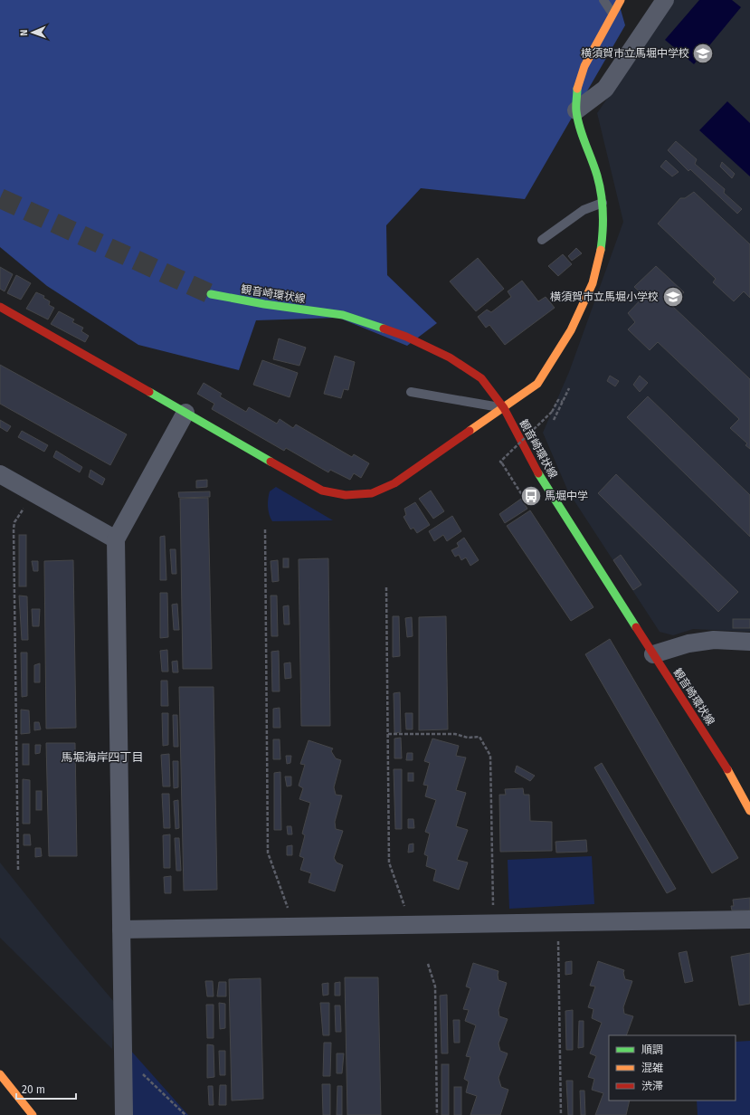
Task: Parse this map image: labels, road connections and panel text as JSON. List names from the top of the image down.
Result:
{
  "streets": {
    "main road": ["観音崎環状線"]
  },
  "districts": ["馬堀海岸四丁目"],
  "places": {
    "school or university": ["横須賀市立馬堀中学校", "横須賀市立馬堀小学校"],
    "bus stop": ["馬堀中学"]
  },
  "legend": ["順調", "混雑", "渋滞"],
  "scale_bar": "20 m",
  "north": "left"
}
